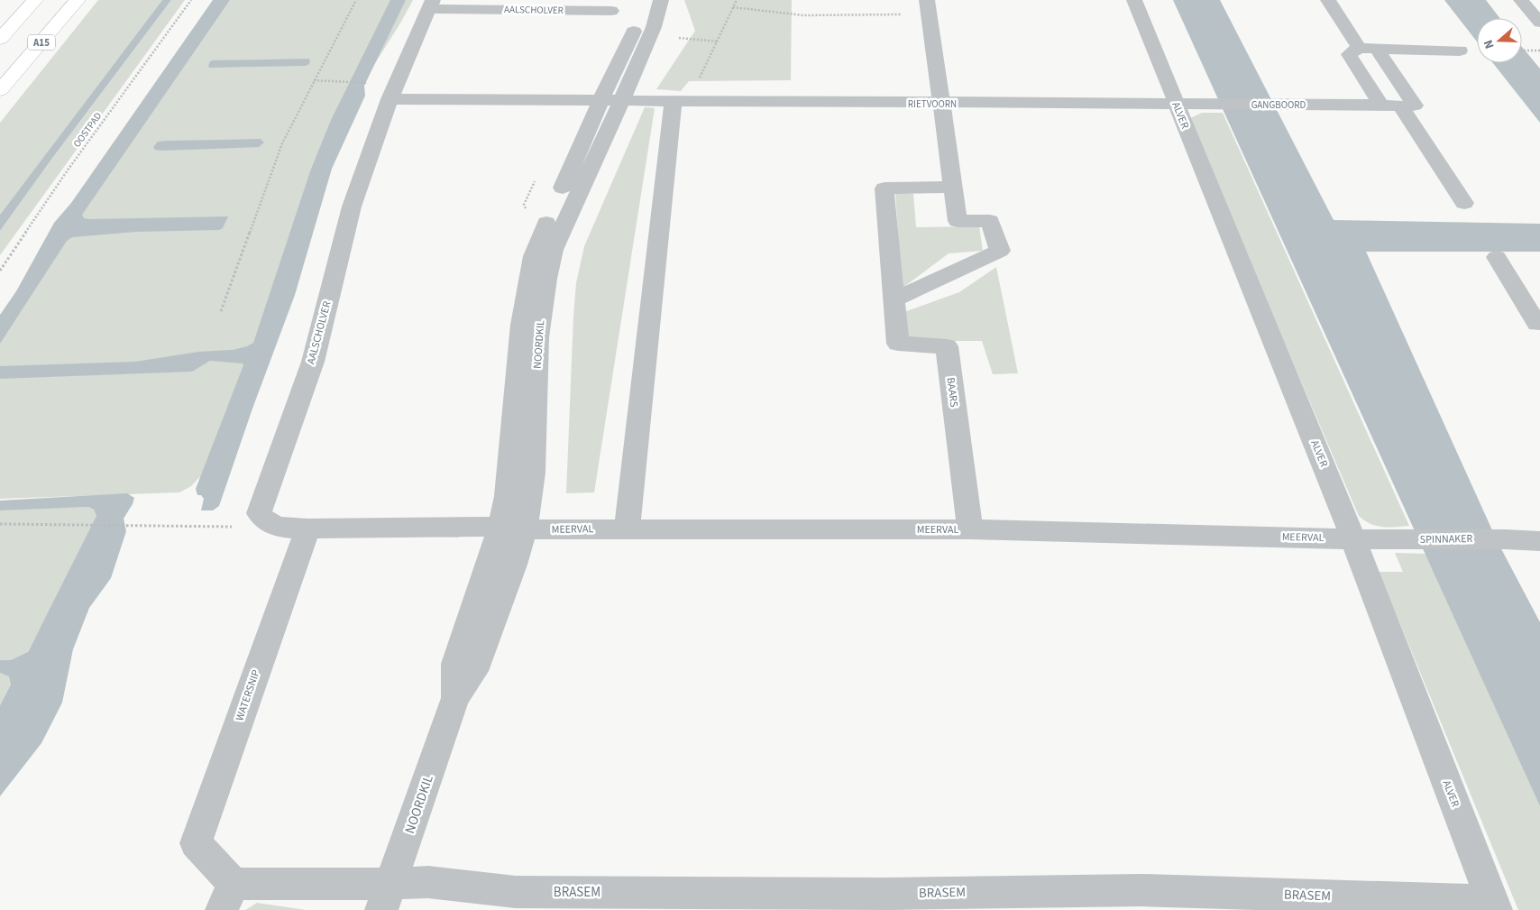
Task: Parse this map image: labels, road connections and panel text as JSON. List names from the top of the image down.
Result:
{
  "streets": {
    "highway": ["A15"],
    "street": [
      "AALSCHOLVER",
      "RIETVOORN",
      "GANGBOORD",
      "ALVER",
      "NOORDKIL",
      "BAARS",
      "MEERVAL",
      "SPINNAKER",
      "WATERSNIP",
      "BRASEM"
    ],
    "path": ["OOSTPAD"]
  },
  "crossings": [
    ["RIETVOORN", "GANGBOORD"],
    ["RIETVOORN", "ALVER"],
    ["RIETVOORN", "NOORDKIL"],
    ["GANGBOORD", "ALVER"],
    ["ALVER", "MEERVAL"],
    ["ALVER", "SPINNAKER"],
    ["ALVER", "BRASEM"],
    ["NOORDKIL", "MEERVAL"],
    ["NOORDKIL", "WATERSNIP"],
    ["NOORDKIL", "BRASEM"],
    ["BAARS", "MEERVAL"],
    ["MEERVAL", "SPINNAKER"],
    ["WATERSNIP", "BRASEM"]
  ],
  "north": "left"
}
